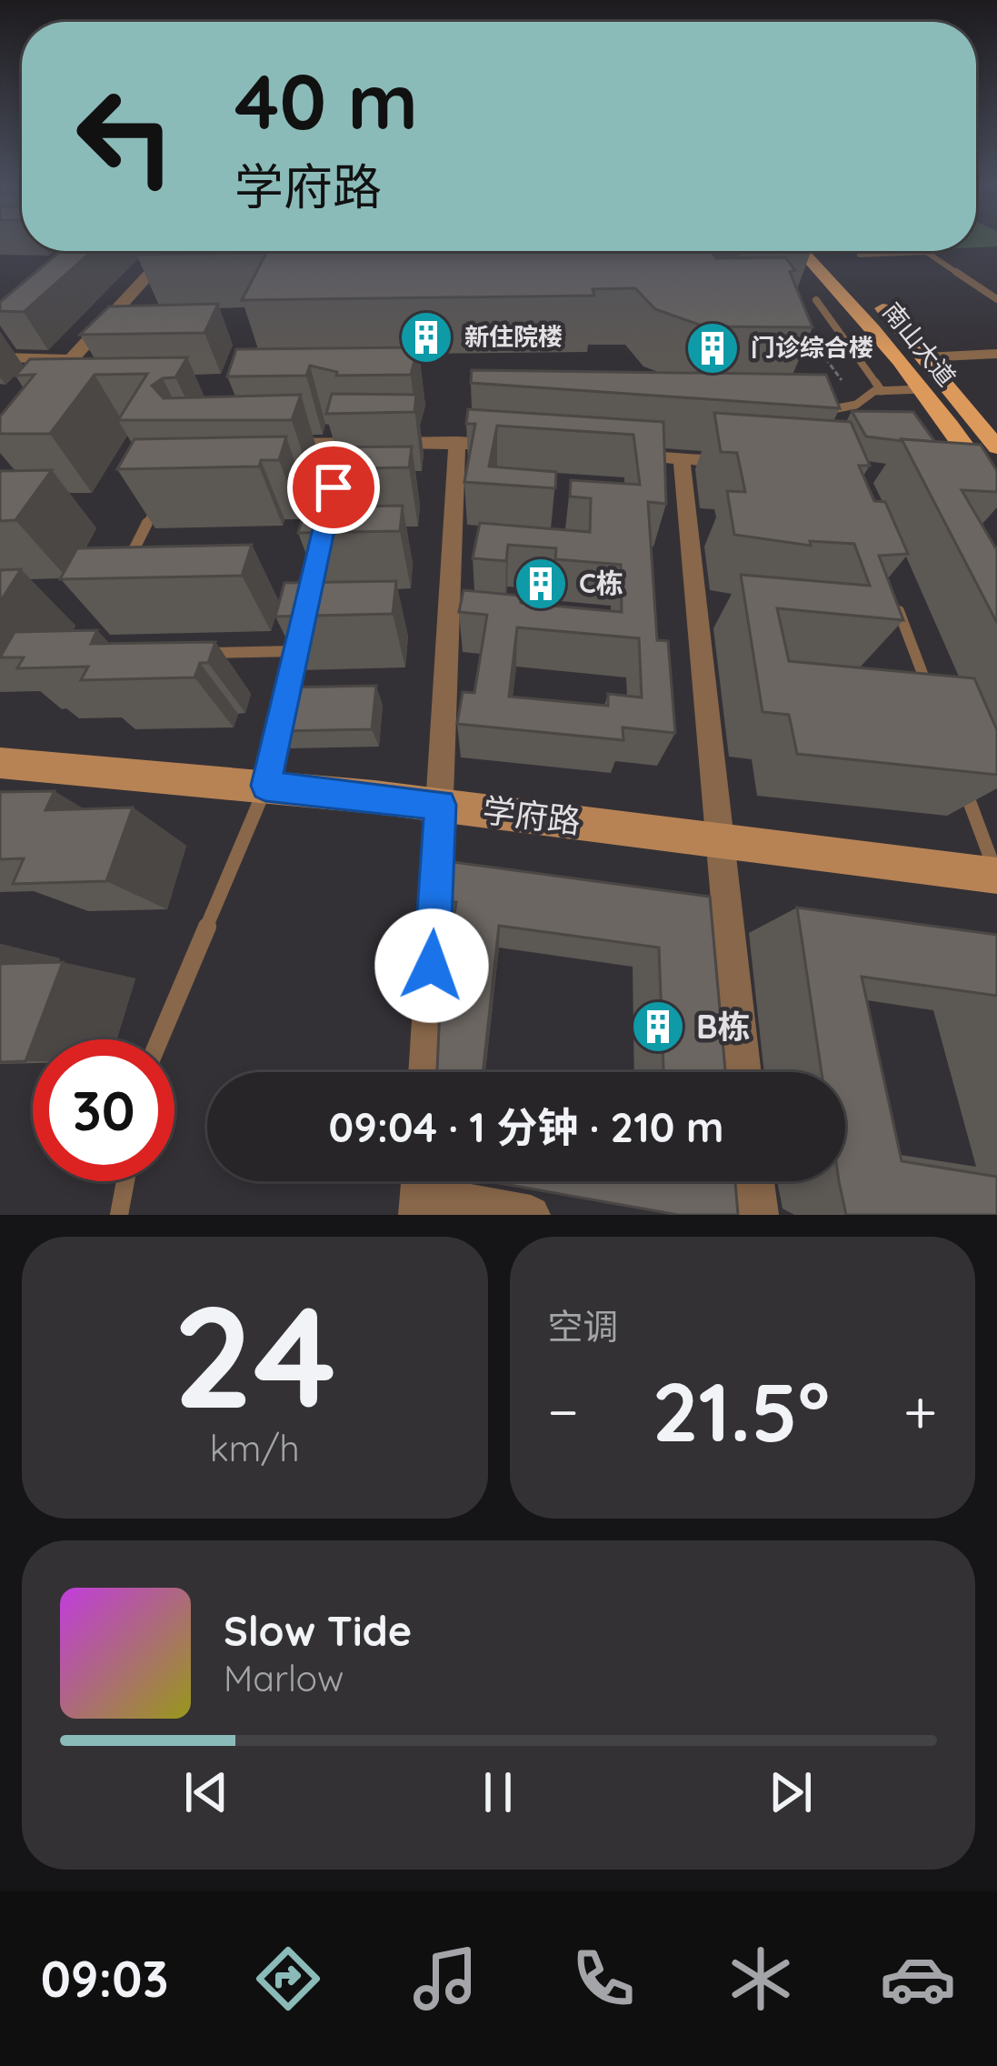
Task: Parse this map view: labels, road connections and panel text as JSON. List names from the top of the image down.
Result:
{
  "streets": {
    "main road": ["南山大道", "学府路"]
  },
  "places": {
    "building": [
      "新住院楼",
      "门诊综合楼",
      "C栋",
      "B栋"
    ]
  },
  "page": {
    "turn": ["40 m", "学府路"],
    "limit": "30",
    "trip": "09:04 · 1 分钟 · 210 m",
    "tile": [
      ["24", "km/h"],
      "空调"
    ],
    "heat": ["−", "21.5°", "+"],
    "song": ["Slow Tide", "Marlow"],
    "tabs": "09:03"
  }
}
